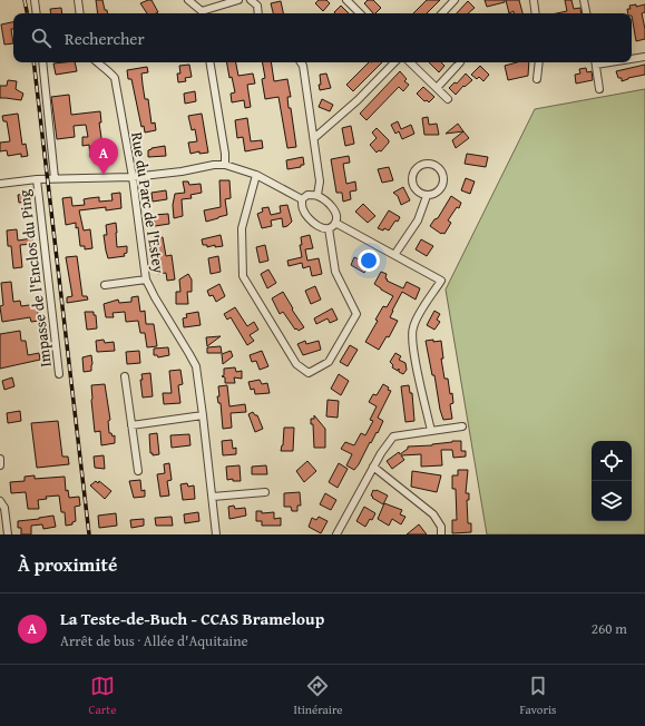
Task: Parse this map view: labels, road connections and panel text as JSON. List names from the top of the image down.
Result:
{
  "streets": {
    "street": ["Rue du Parc de l'Estey", "Impasse de l'Enclos du Ping"]
  },
  "page": {
    "search": "Rechercher",
    "pins": "A",
    "heading": "À proximité",
    "list": [
      {
        "mark": "A",
        "name": "La Teste-de-Buch - CCAS Brameloup",
        "note": "Arrêt de bus · Allée d'Aquitaine",
        "value": "260 m"
      }
    ],
    "nav": ["Carte", "Itinéraire", "Favoris"]
  }
}
